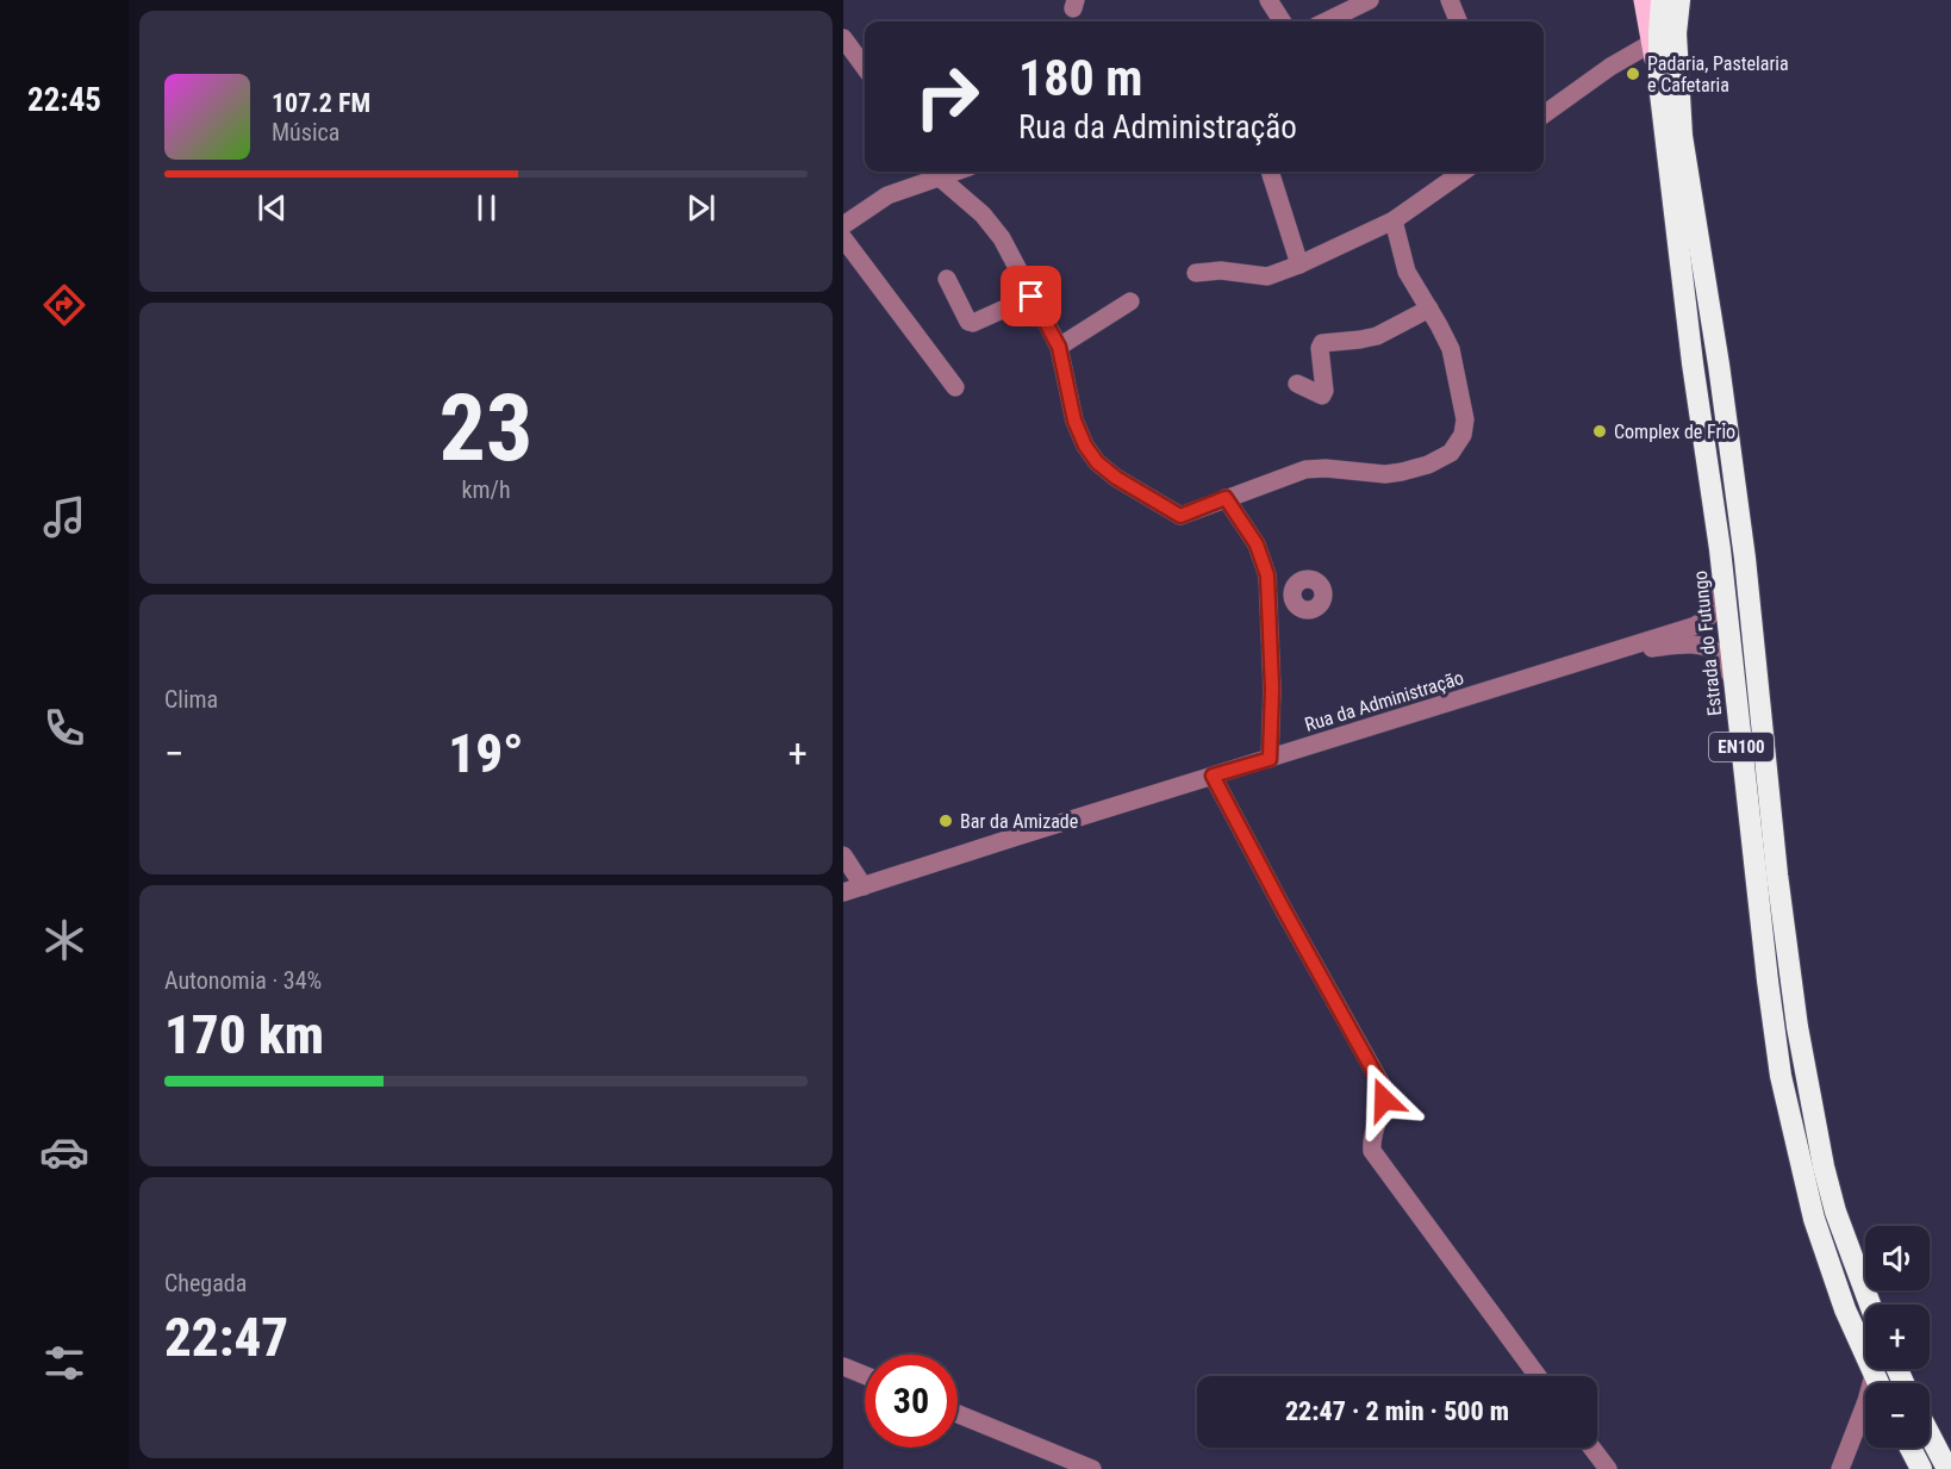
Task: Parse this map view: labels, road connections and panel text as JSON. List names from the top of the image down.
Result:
{
  "streets": {
    "highway": ["Estrada do Futungo", "EN100"],
    "street": ["Rua da Administração"]
  },
  "places": ["Padaria, Pastelaria e Cafetaria", "Complex de Frio", "Bar da Amizade"],
  "page": {
    "tabs": "22:45",
    "turn": ["180 m", "Rua da Administração"],
    "song": ["107.2 FM", "Música"],
    "tile": [
      ["23", "km/h"],
      "Clima",
      ["Autonomia · 34%", "170 km"],
      ["Chegada", "22:47"]
    ],
    "heat": ["−", "19°", "+"],
    "map_buttons": ["+", "−"],
    "limit": "30",
    "trip": "22:47 · 2 min · 500 m"
  }
}
